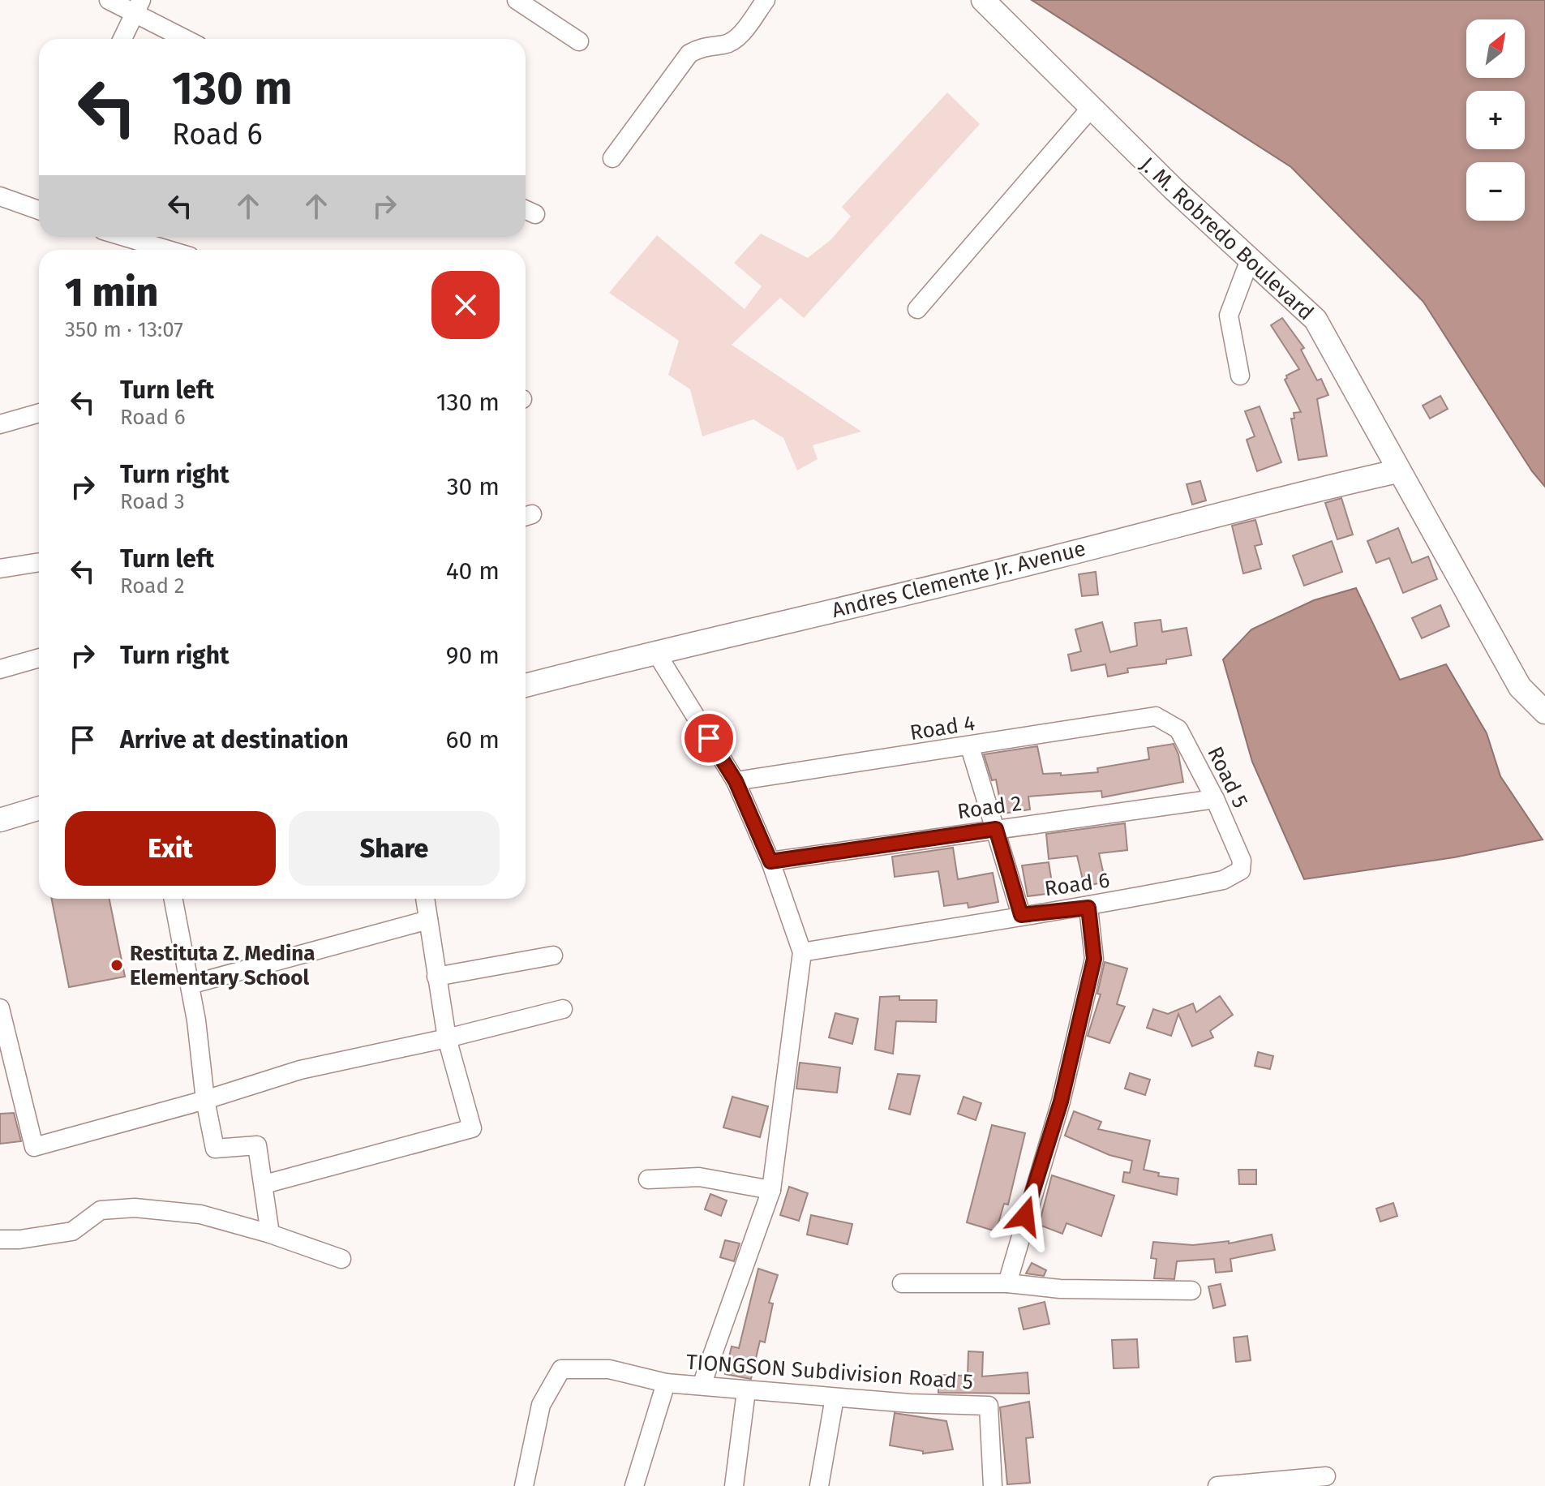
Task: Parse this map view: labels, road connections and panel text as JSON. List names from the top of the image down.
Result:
{
  "streets": {
    "main road": ["J. M. Robredo Boulevard", "Andres Clemente Jr. Avenue"],
    "street": [
      "Road 4",
      "Road 5",
      "Road 2",
      "Road 6",
      "TIONGSON Subdivision Road 5"
    ]
  },
  "crossings": [
    ["J. M. Robredo Boulevard", "Andres Clemente Jr. Avenue"],
    ["Road 4", "Road 5"],
    ["Road 5", "Road 2"],
    ["Road 5", "Road 6"]
  ],
  "places": ["Restituta Z. Medina Elementary School"],
  "north": "top right",
  "page": {
    "map_buttons": ["+", "−"],
    "turn": ["130 m", "Road 6"],
    "heading": ["1 min", "350 m · 13:07"],
    "list": [
      {
        "name": "Turn left",
        "note": "Road 6",
        "value": "130 m"
      },
      {
        "name": "Turn right",
        "note": "Road 3",
        "value": "30 m"
      },
      {
        "name": "Turn left",
        "note": "Road 2",
        "value": "40 m"
      },
      {
        "name": "Turn right",
        "value": "90 m"
      },
      {
        "name": "Arrive at destination",
        "value": "60 m"
      }
    ],
    "buttons": ["Exit", "Share"]
  }
}
